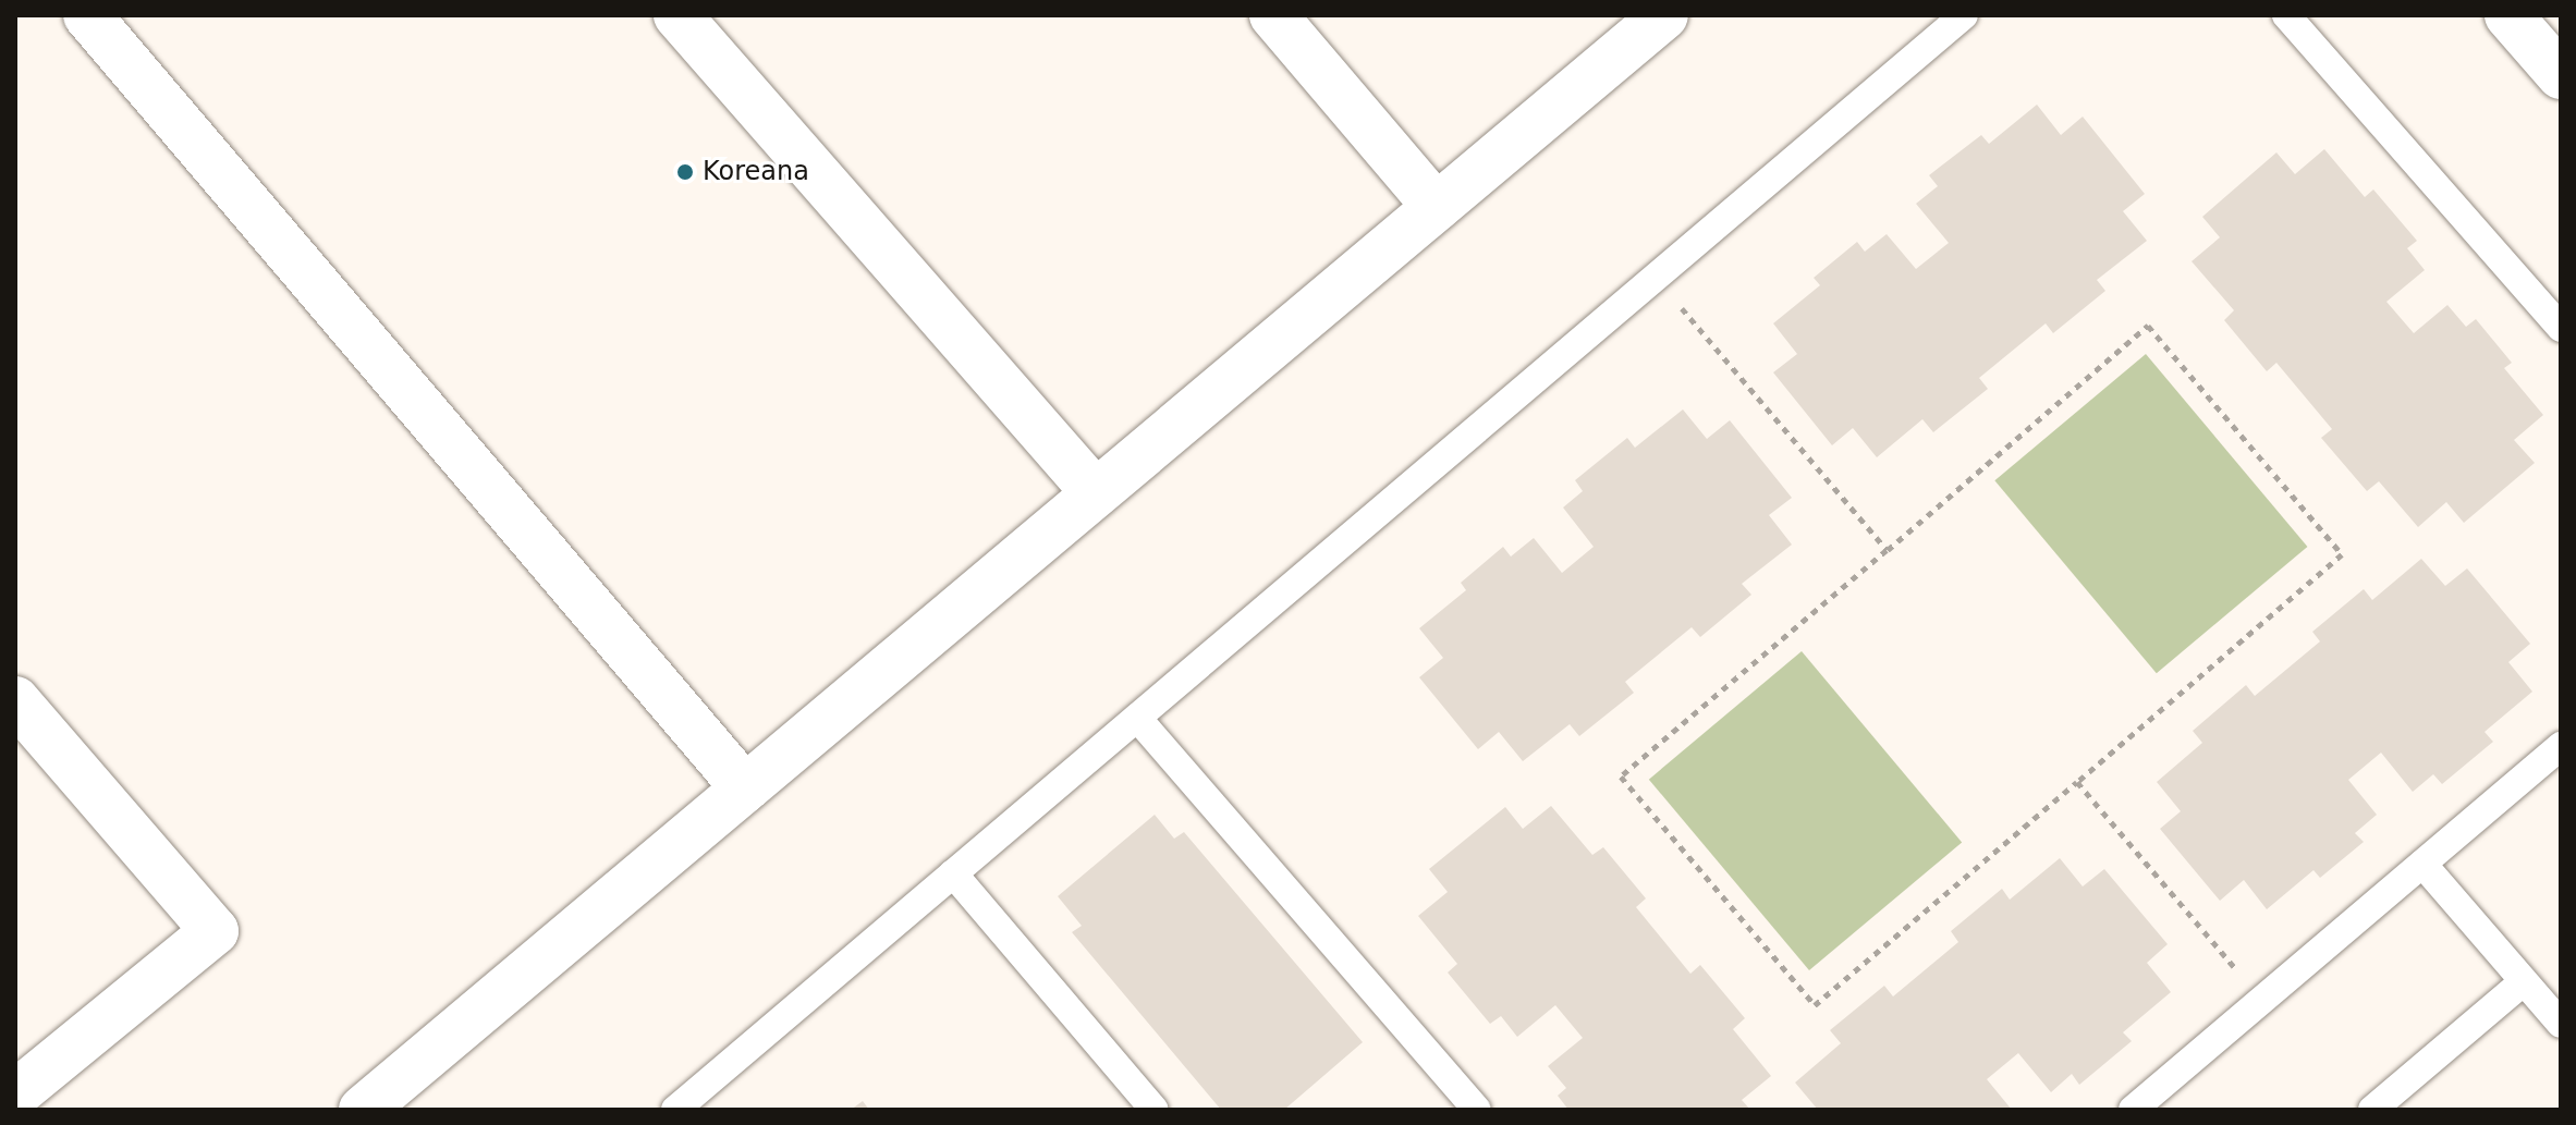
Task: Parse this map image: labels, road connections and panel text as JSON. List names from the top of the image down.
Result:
{
  "places": ["Koreana"]
}
